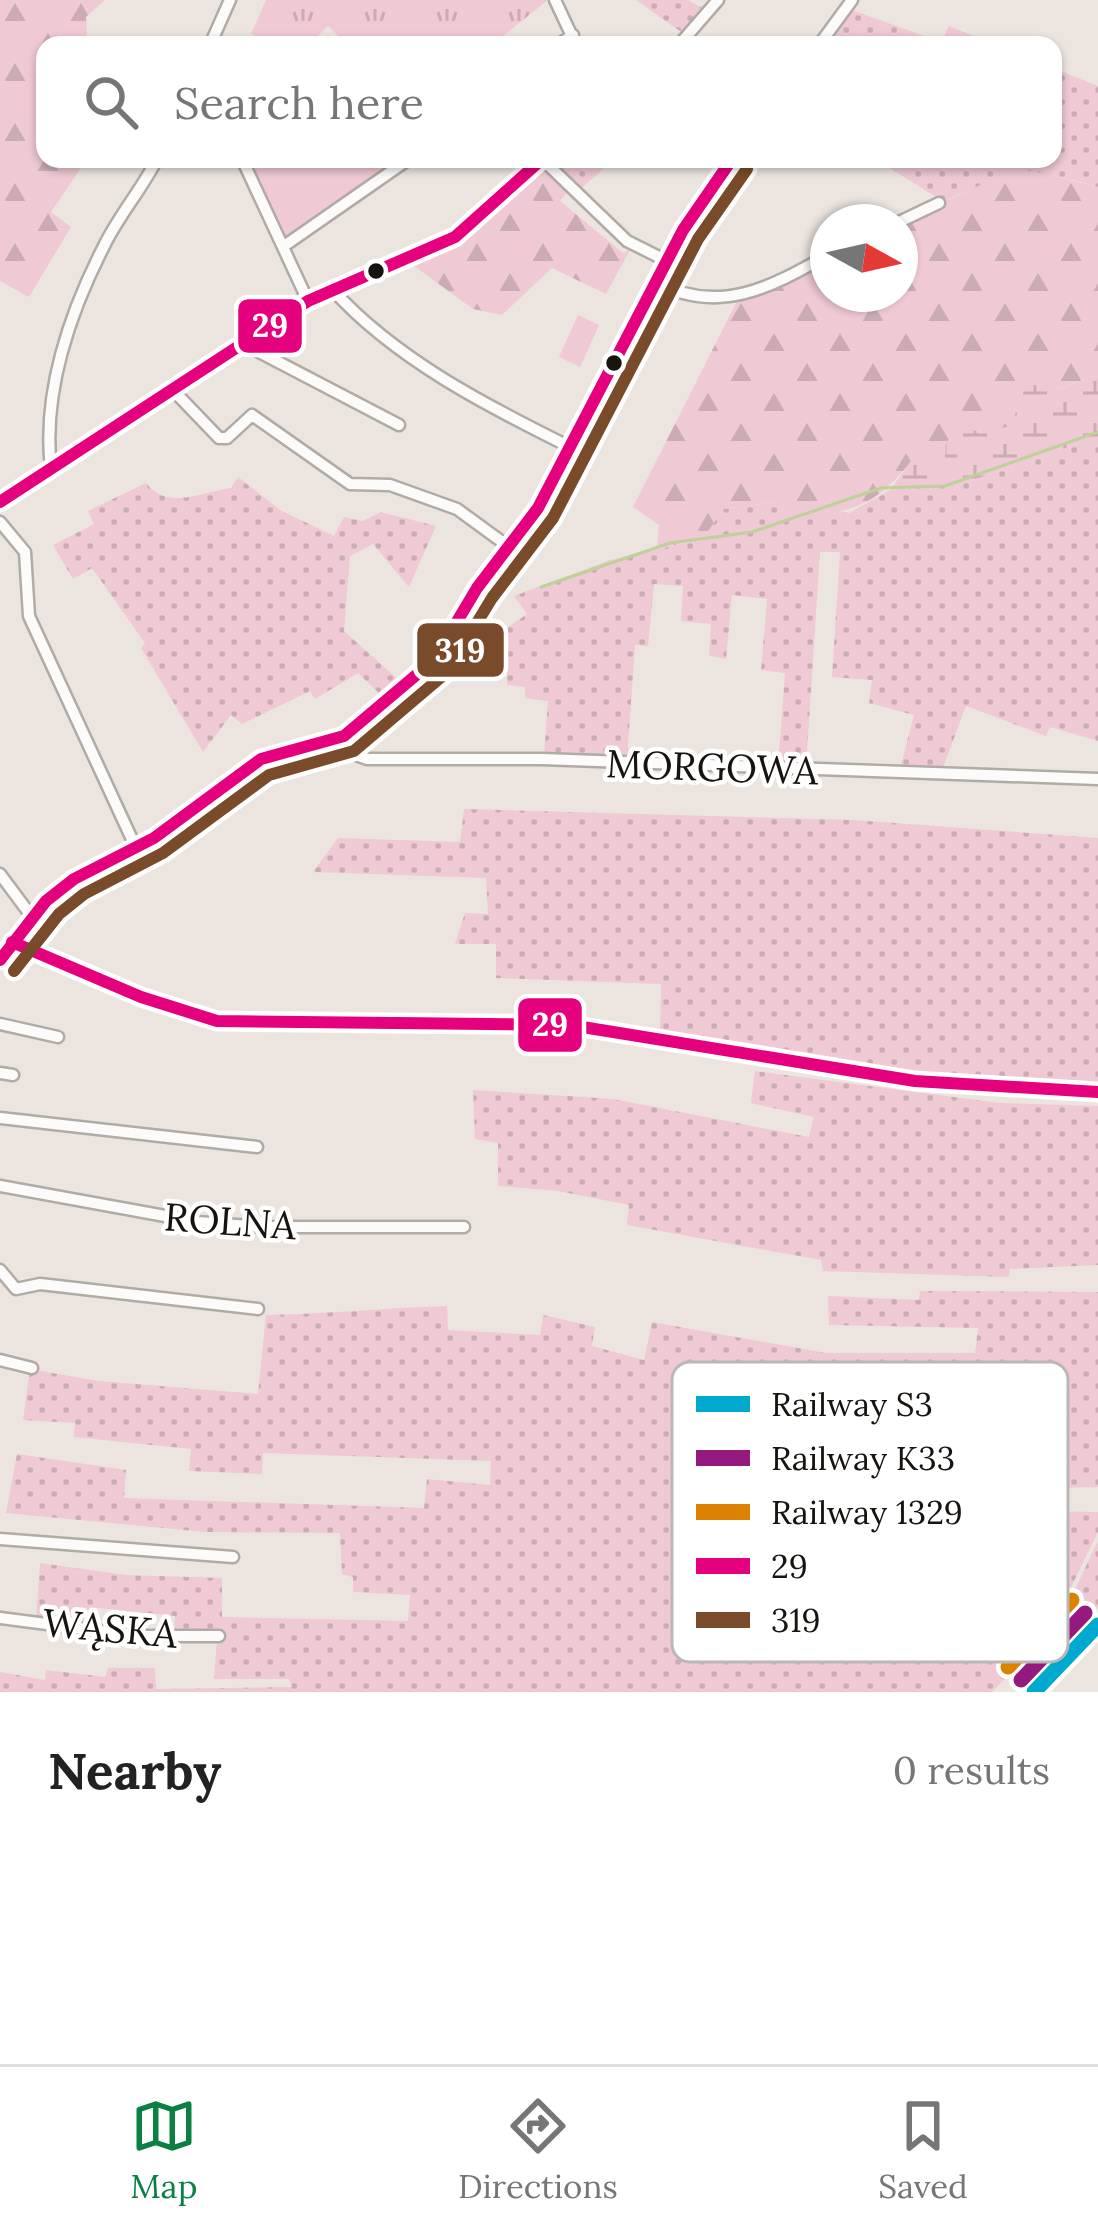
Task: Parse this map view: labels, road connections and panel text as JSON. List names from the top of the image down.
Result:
{
  "streets": {
    "street": ["MORGOWA", "ROLNA", "WĄSKA"]
  },
  "lines": [
    "transit line 29",
    "transit line 319",
    "rail line 1329",
    "rail line K33",
    "rail line S3"
  ],
  "legend": [
    "Railway S3",
    "Railway K33",
    "Railway 1329",
    "29",
    "319"
  ],
  "north": "right",
  "page": {
    "search": "Search here",
    "heading": ["Nearby", "0 results"],
    "nav": ["Map", "Directions", "Saved"]
  }
}
